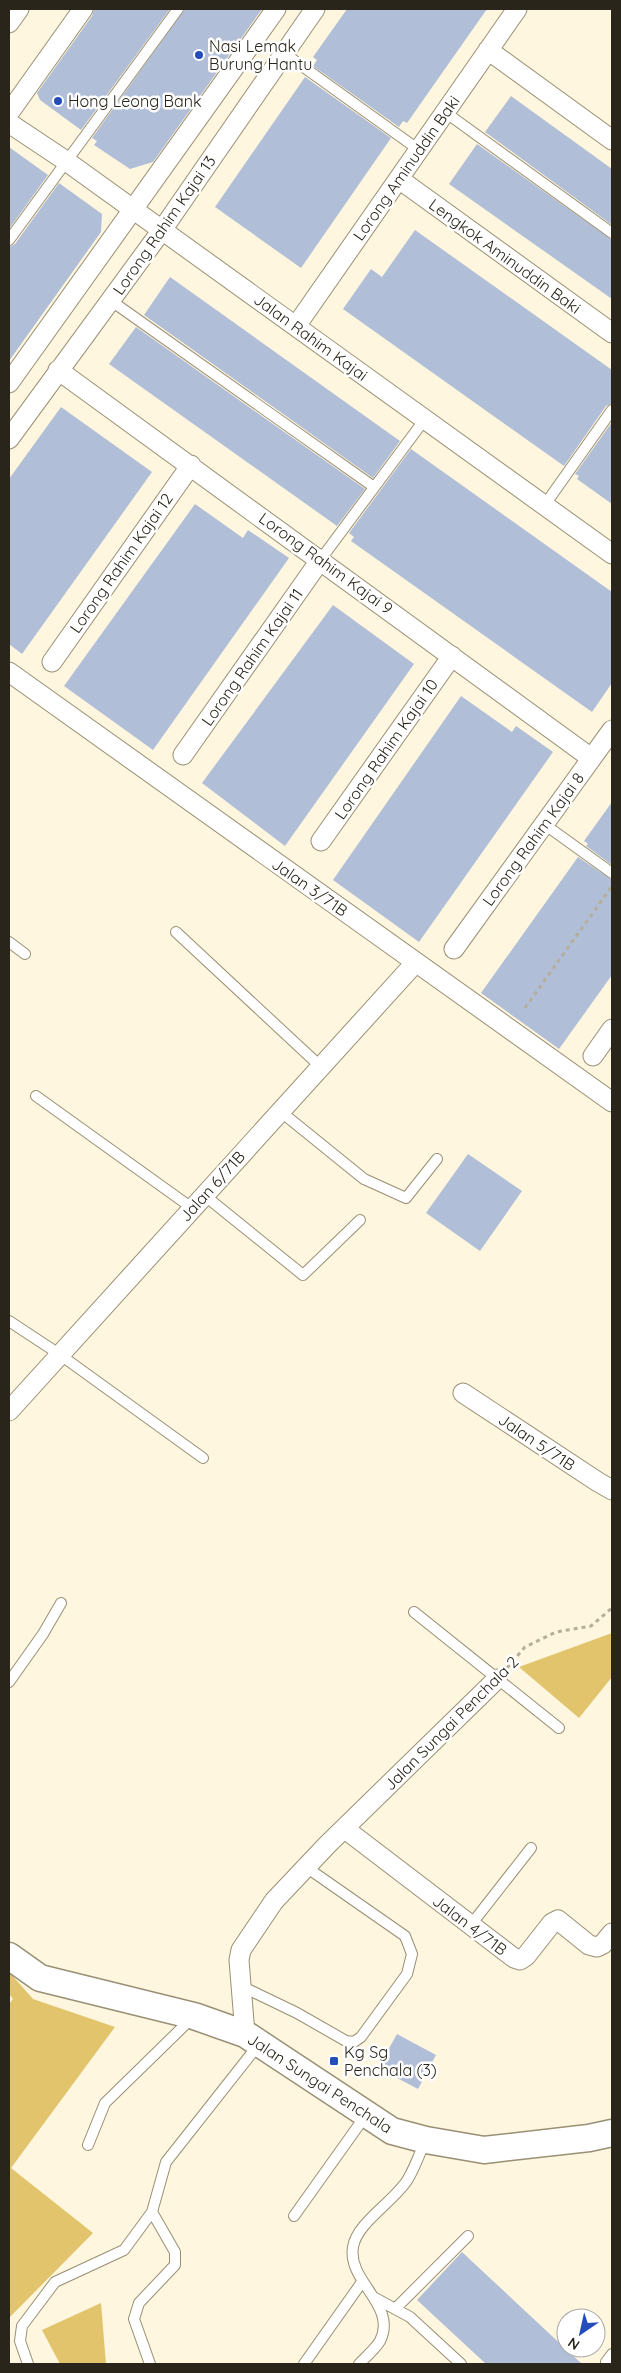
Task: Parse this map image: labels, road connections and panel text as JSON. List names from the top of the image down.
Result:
{
  "streets": {
    "street": [
      "Lorong Aminuddin Baki",
      "Lorong Rahim Kajai 13",
      "Lengkok Aminuddin Baki",
      "Jalan Rahim Kajai",
      "Lorong Rahim Kajai 12",
      "Lorong Rahim Kajai 9",
      "Lorong Rahim Kajai 11",
      "Lorong Rahim Kajai 10",
      "Lorong Rahim Kajai 8",
      "Jalan 3/71B",
      "Jalan 6/71B",
      "Jalan 5/71B",
      "Jalan Sungai Penchala 2",
      "Jalan 4/71B",
      "Jalan Sungai Penchala"
    ]
  },
  "crossings": [
    ["Lorong Aminuddin Baki", "Lengkok Aminuddin Baki"],
    ["Lorong Aminuddin Baki", "Jalan Rahim Kajai"],
    ["Lorong Rahim Kajai 13", "Jalan Rahim Kajai"],
    ["Lorong Rahim Kajai 13", "Lorong Rahim Kajai 9"],
    ["Lorong Rahim Kajai 12", "Lorong Rahim Kajai 9"],
    ["Lorong Rahim Kajai 9", "Lorong Rahim Kajai 11"],
    ["Lorong Rahim Kajai 9", "Lorong Rahim Kajai 10"],
    ["Lorong Rahim Kajai 9", "Lorong Rahim Kajai 8"],
    ["Jalan 3/71B", "Jalan 6/71B"],
    ["Jalan Sungai Penchala 2", "Jalan 4/71B"],
    ["Jalan Sungai Penchala 2", "Jalan Sungai Penchala"]
  ],
  "places": {
    "other": ["Nasi Lemak Burung Hantu", "Hong Leong Bank"],
    "transit": ["Kg Sg Penchala (3)"]
  },
  "north": "bottom left"
}
